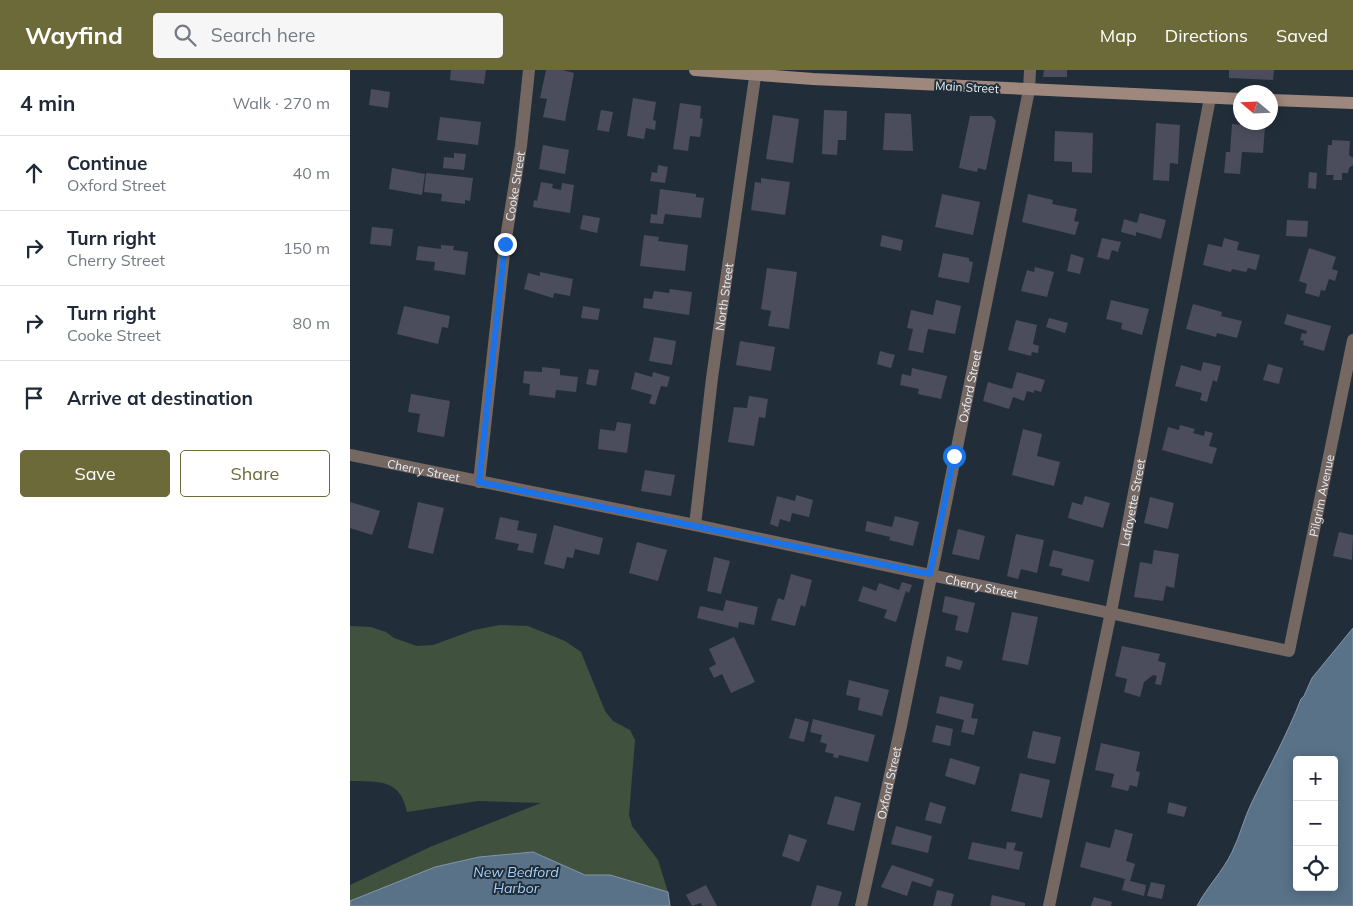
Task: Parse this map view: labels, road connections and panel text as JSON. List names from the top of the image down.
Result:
{
  "streets": {
    "main road": ["Main Street"],
    "street": [
      "Cooke Street",
      "North Street",
      "Oxford Street",
      "Cherry Street",
      "Pilgrim Avenue",
      "Lafayette Street"
    ]
  },
  "crossings": [
    ["Main Street", "North Street"],
    ["Main Street", "Oxford Street"],
    ["Main Street", "Lafayette Street"],
    ["Cooke Street", "Cherry Street"],
    ["North Street", "Cherry Street"],
    ["Oxford Street", "Cherry Street"],
    ["Cherry Street", "Pilgrim Avenue"],
    ["Cherry Street", "Lafayette Street"]
  ],
  "water": ["New Bedford Harbor"],
  "north": "left",
  "page": {
    "header": "Wayfind",
    "search": "Search here",
    "nav": ["Map", "Directions", "Saved"],
    "heading": ["4 min", "Walk · 270 m"],
    "list": [
      ["Continue", "Oxford Street", "40 m"],
      ["Turn right", "Cherry Street", "150 m"],
      ["Turn right", "Cooke Street", "80 m"],
      "Arrive at destination"
    ],
    "buttons": ["Save", "Share"],
    "map_buttons": ["+", "−"]
  }
}
